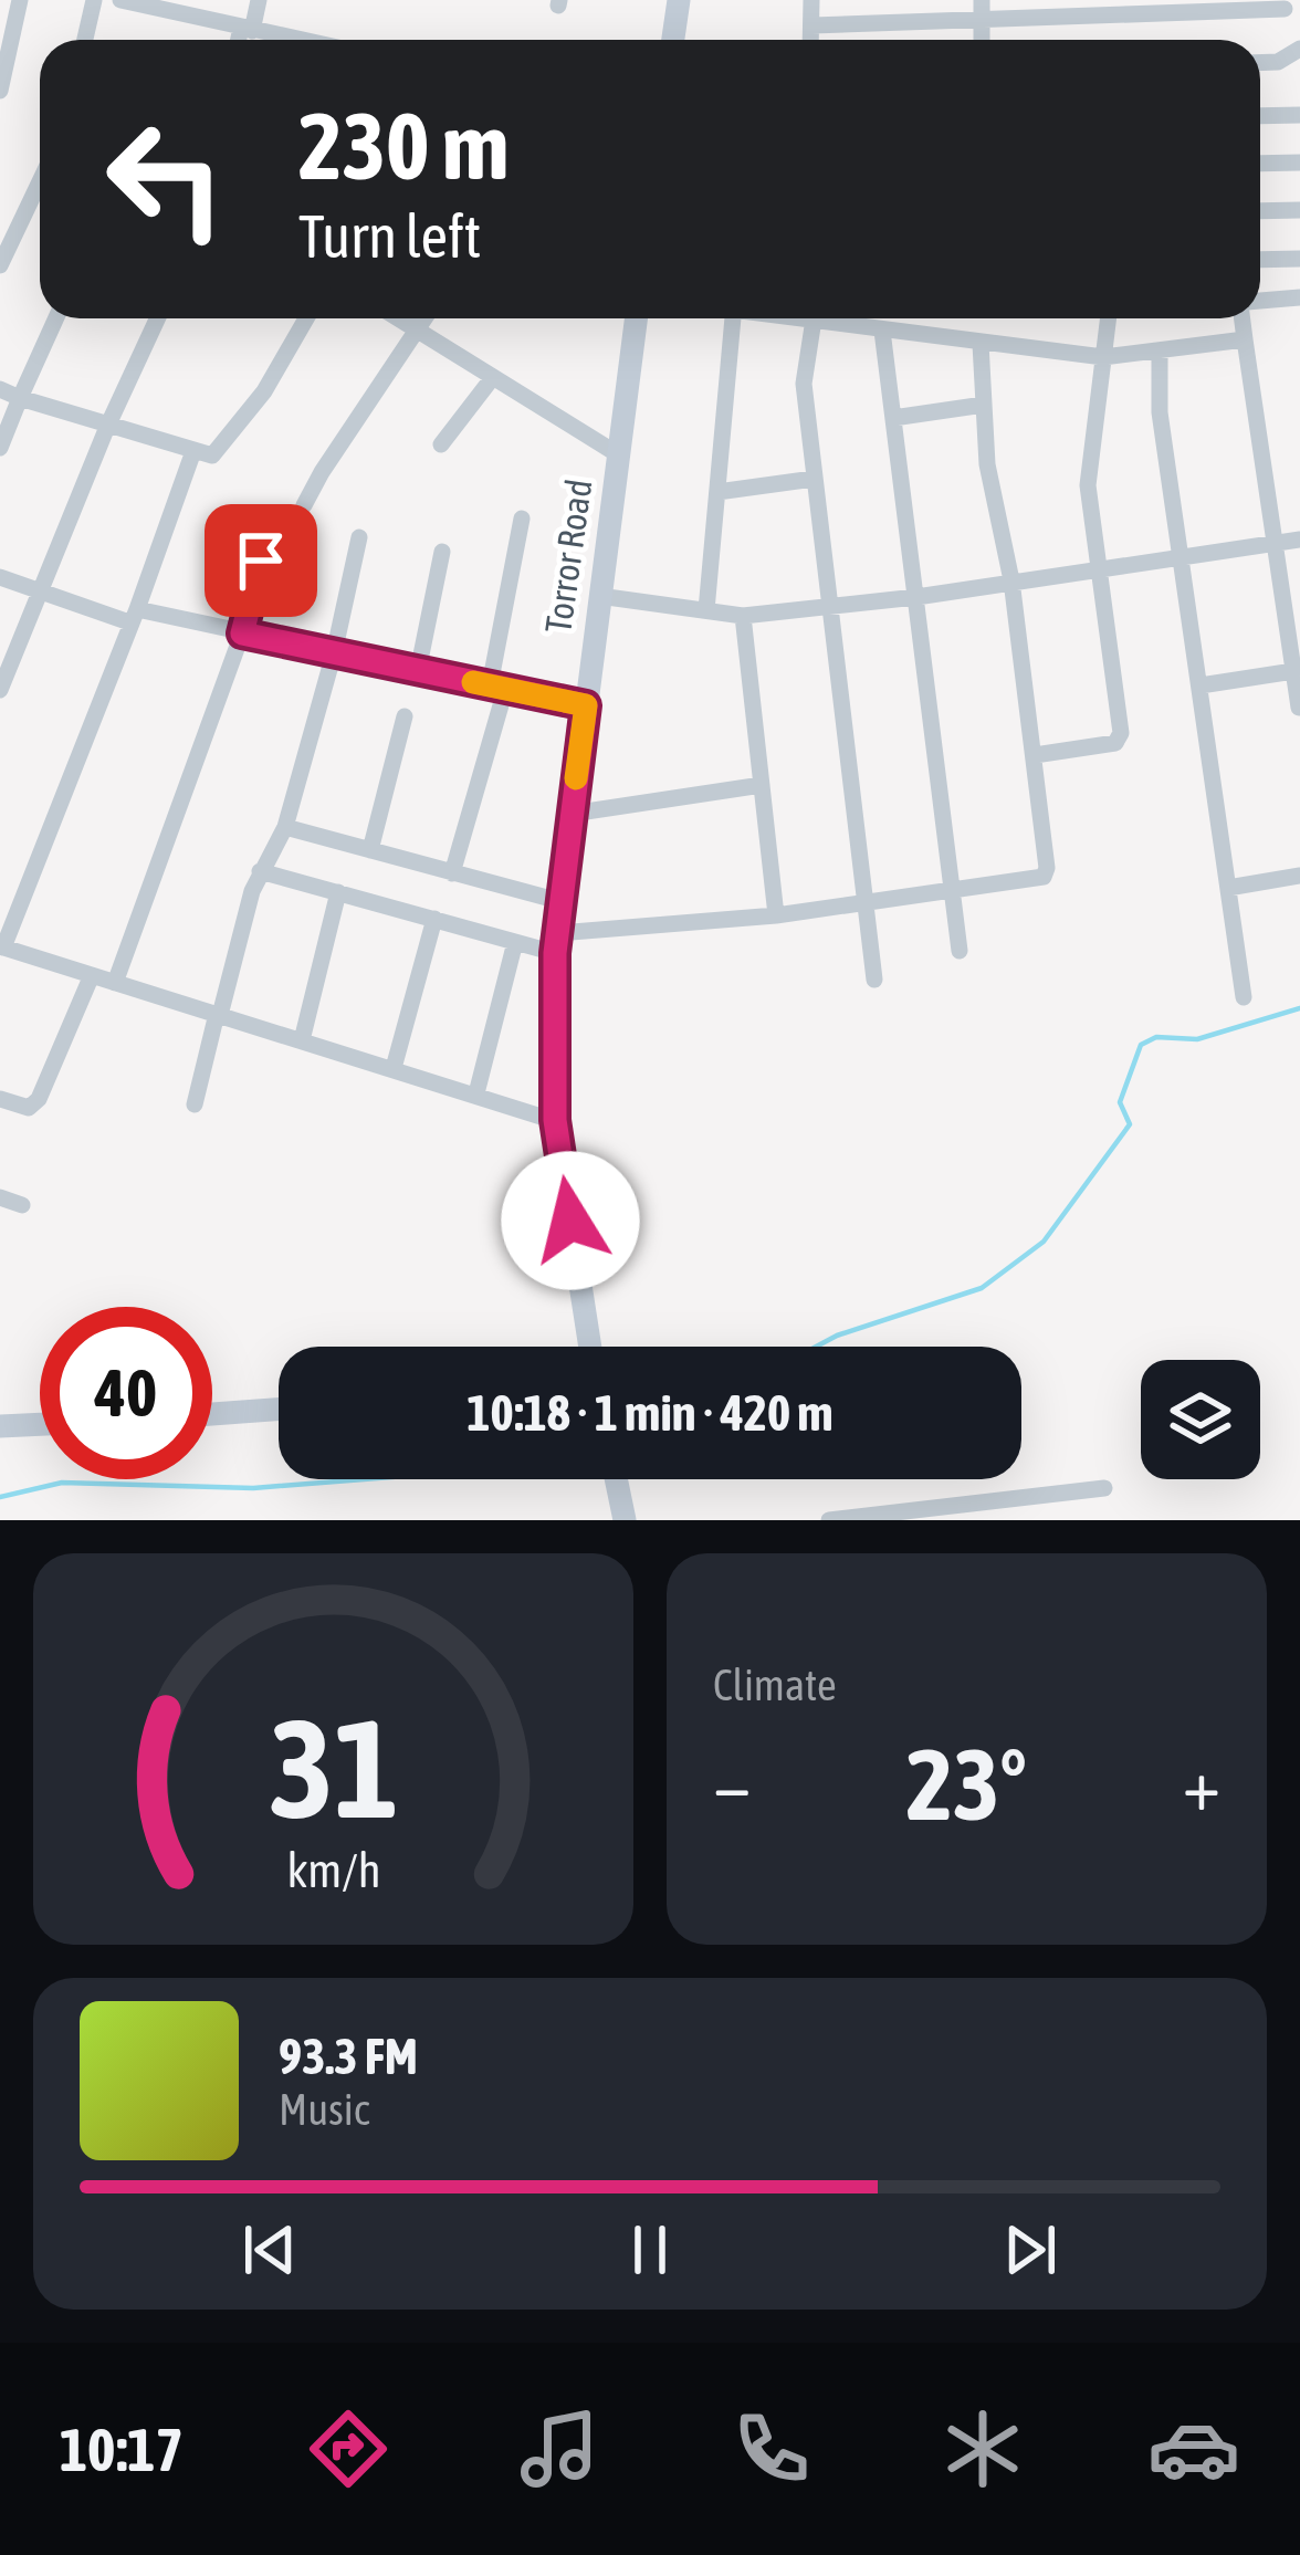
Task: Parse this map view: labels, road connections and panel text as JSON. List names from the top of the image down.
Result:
{
  "streets": {
    "street": ["Torror Road"]
  },
  "page": {
    "turn": ["230 m", "Turn left"],
    "limit": "40",
    "trip": "10:18 · 1 min · 420 m",
    "tile": "Climate",
    "heat": ["−", "23°", "+"],
    "song": ["93.3 FM", "Music"],
    "tabs": "10:17",
    "gauge": ["31", "km/h"]
  }
}
